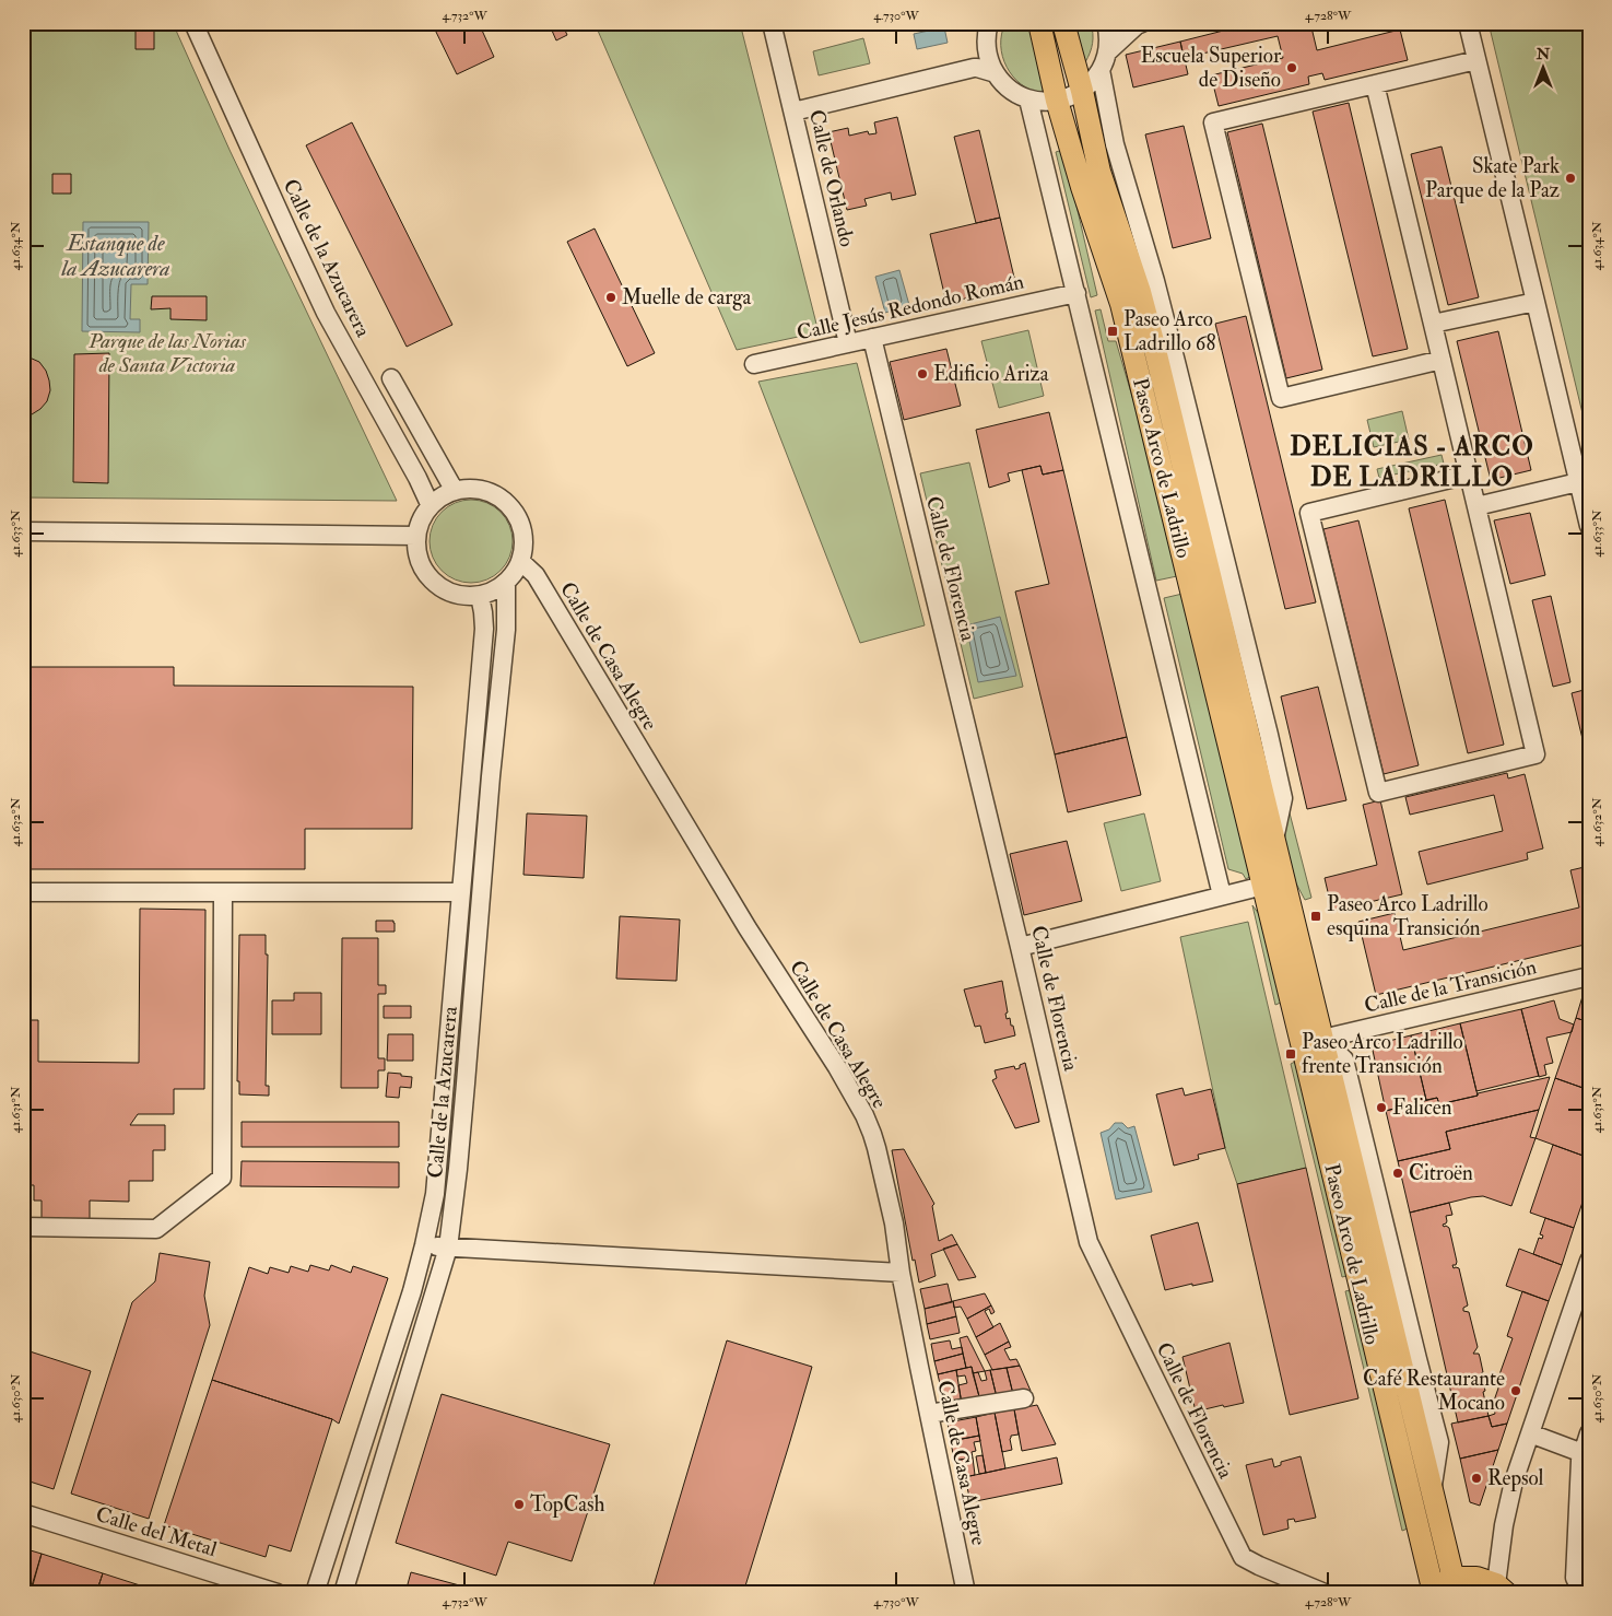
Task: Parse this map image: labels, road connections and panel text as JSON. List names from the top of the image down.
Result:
{
  "streets": {
    "main road": ["Paseo Arco de Ladrillo"],
    "street": [
      "Calle de Orlando",
      "Calle de la Azucarera",
      "Calle Jesús Redondo Román",
      "Calle de Florencia",
      "Calle de Casa Alegre",
      "Calle de la Transición",
      "Calle del Metal"
    ]
  },
  "crossings": [
    ["Calle de Orlando", "Calle Jesús Redondo Román"],
    ["Calle de la Azucarera", "Calle de Casa Alegre"],
    ["Calle Jesús Redondo Román", "Paseo Arco de Ladrillo"],
    ["Calle Jesús Redondo Román", "Calle de Florencia"],
    ["Paseo Arco de Ladrillo", "Calle de la Transición"]
  ],
  "districts": ["DELICIAS - ARCO DE LADRILLO"],
  "water": ["Estanque de la Azucarera"],
  "parks": ["Parque de las Norias de Santa Victoria"],
  "places": {
    "other": [
      "Escuela Superior de Diseño",
      "Skate Park Parque de la Paz",
      "Muelle de carga",
      "Edificio Ariza",
      "Falicen",
      "Citroën",
      "Café Restaurante Mocano",
      "Repsol",
      "TopCash"
    ],
    "transit": ["Paseo Arco Ladrillo 68", "Paseo Arco Ladrillo esquina Transición", "Paseo Arco Ladrillo frente Transición"]
  },
  "north": "top",
  "coordinates": [
    "4.732°W",
    "4.730°W",
    "4.728°W",
    "41.634°N",
    "41.633°N",
    "41.632°N",
    "41.631°N",
    "41.630°N"
  ]
}
